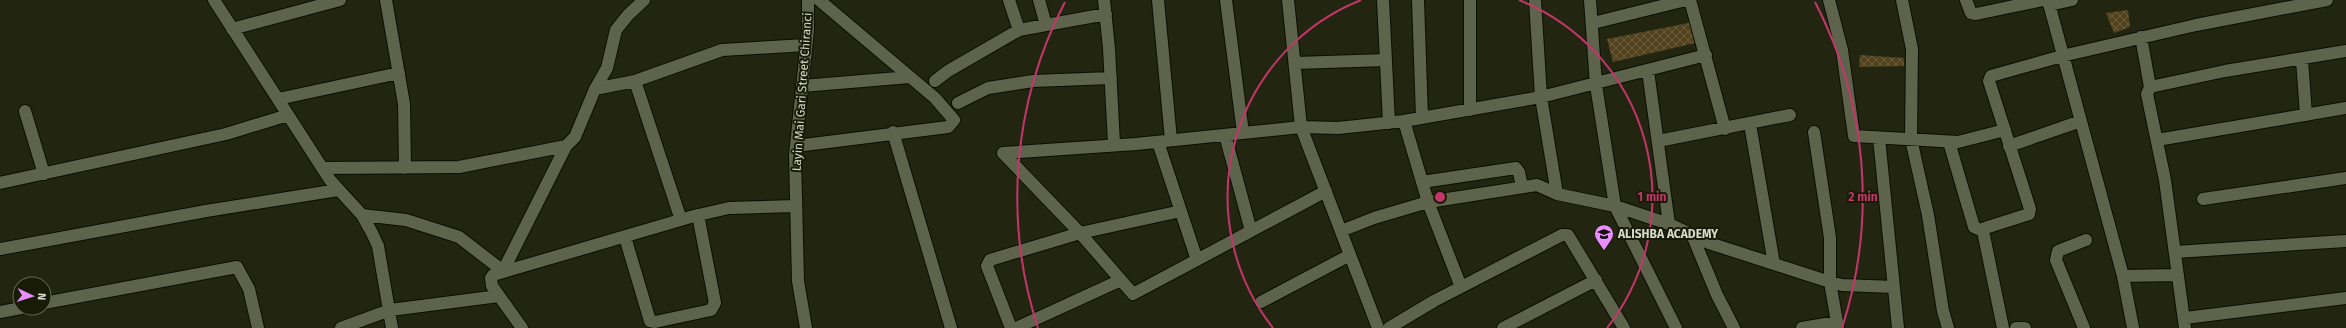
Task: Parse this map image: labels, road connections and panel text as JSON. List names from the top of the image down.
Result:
{
  "streets": {
    "street": ["Layin Mai Gari Street Chiranci"]
  },
  "places": {
    "school or university": ["ALISHBA ACADEMY"]
  },
  "north": "right",
  "rings": ["1 min", "2 min"]
}
